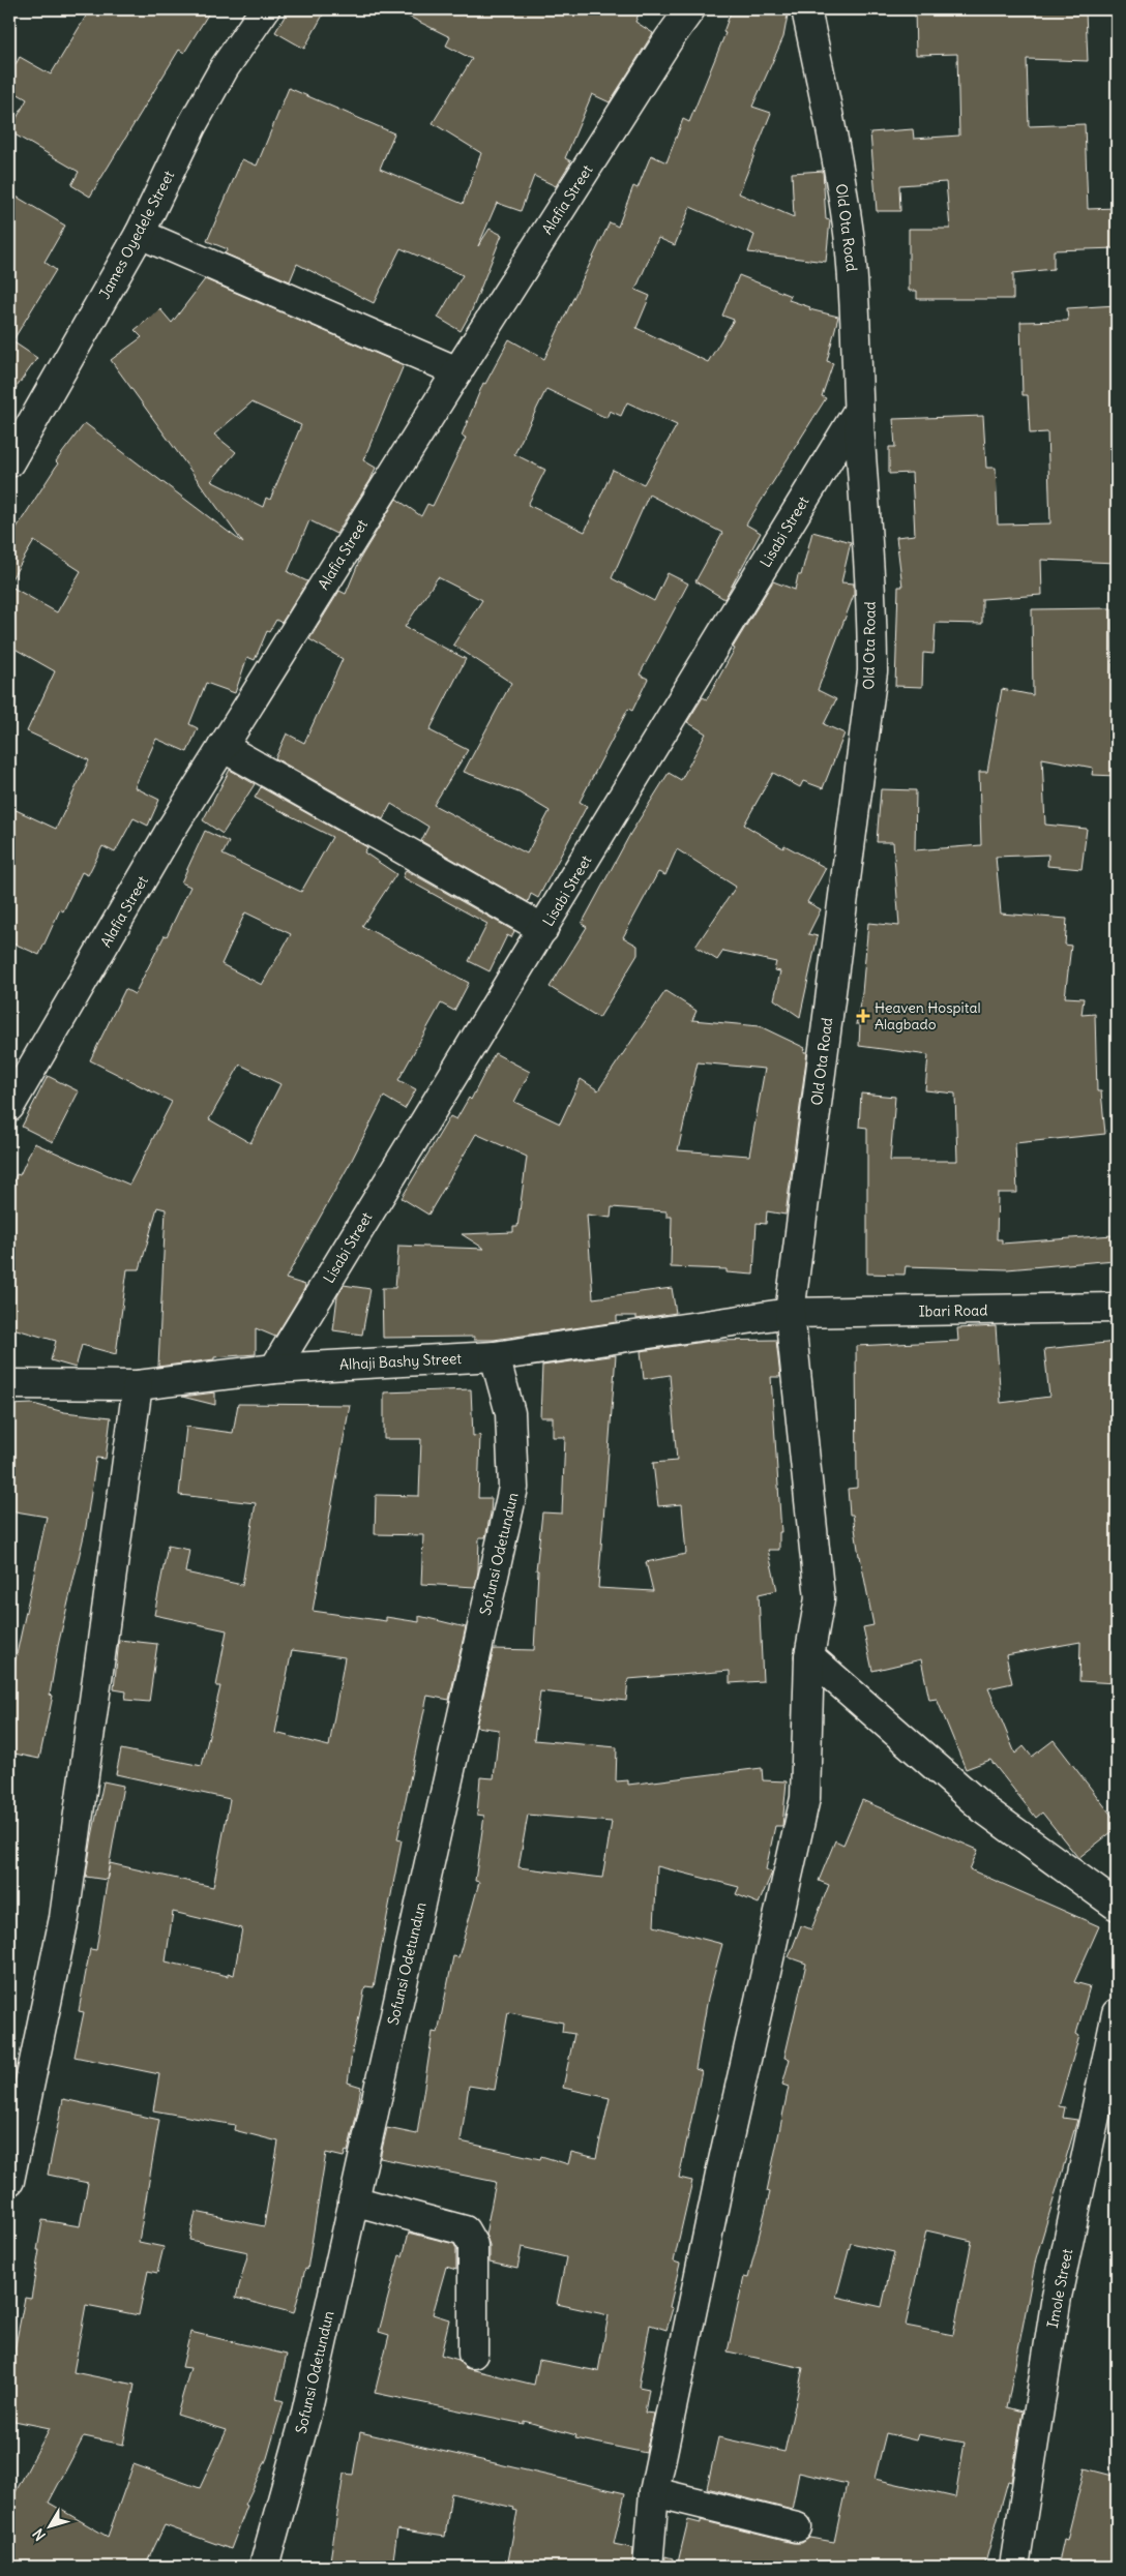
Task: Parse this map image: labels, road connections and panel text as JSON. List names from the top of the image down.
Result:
{
  "streets": {
    "street": [
      "Alafia Street",
      "Old Ota Road",
      "James Oyedele Street",
      "Lisabi Street",
      "Ibari Road",
      "Alhaji Bashy Street",
      "Sofunsi Odetundun",
      "Imole Street"
    ]
  },
  "crossings": [
    ["Old Ota Road", "Lisabi Street"],
    ["Old Ota Road", "Ibari Road"],
    ["Old Ota Road", "Alhaji Bashy Street"],
    ["Lisabi Street", "Alhaji Bashy Street"],
    ["Ibari Road", "Alhaji Bashy Street"],
    ["Alhaji Bashy Street", "Sofunsi Odetundun"]
  ],
  "places": {
    "health": ["Heaven Hospital Alagbado"]
  },
  "north": "bottom left"
}
